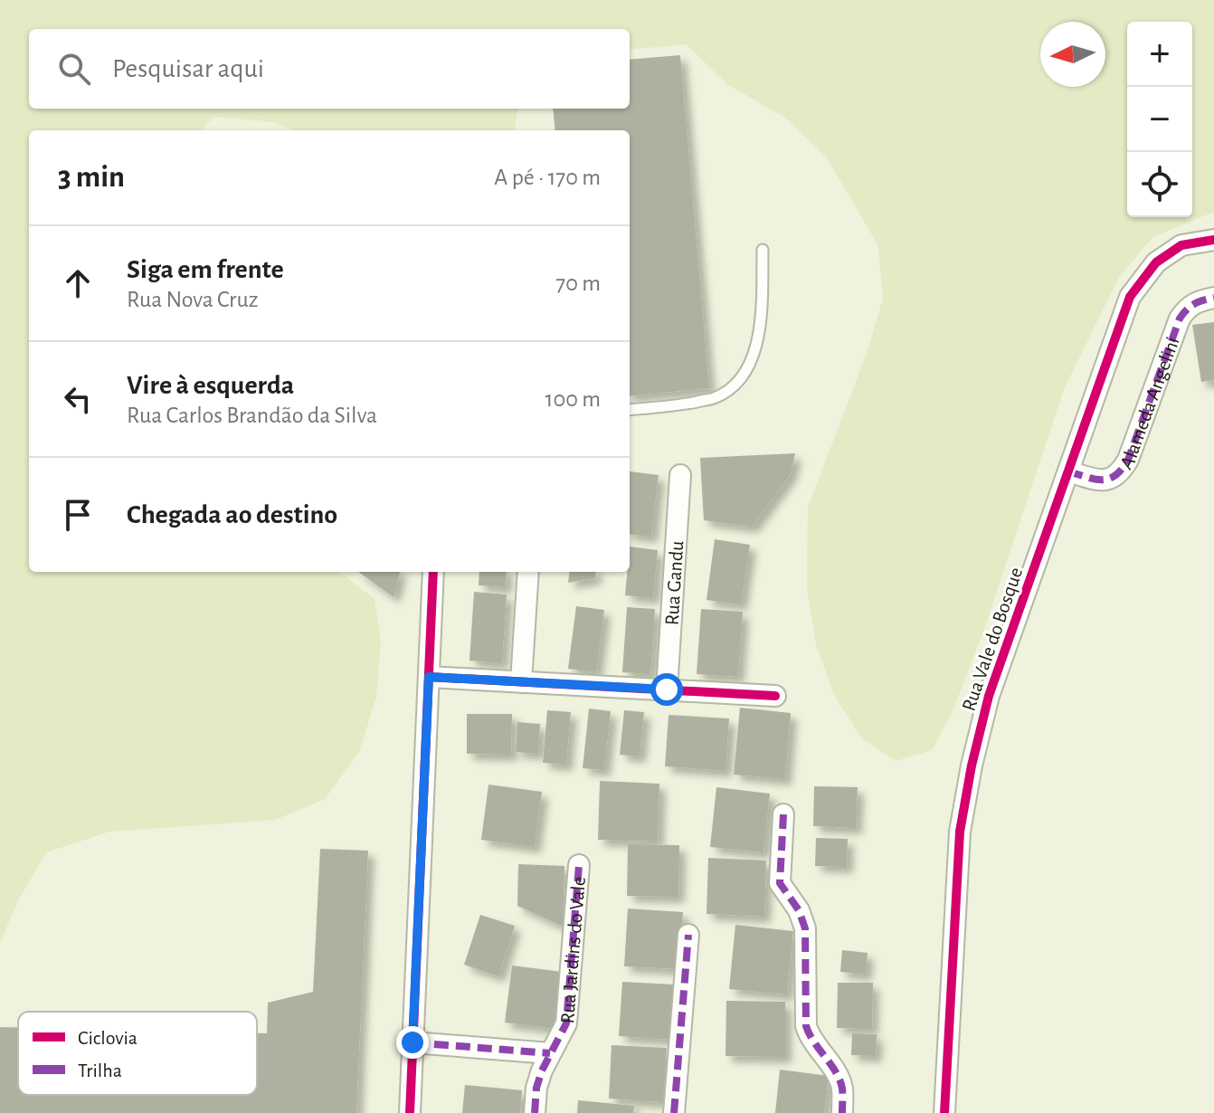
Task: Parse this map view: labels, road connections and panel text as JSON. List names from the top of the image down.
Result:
{
  "streets": {
    "street": [
      "Alameda Angelini",
      "Rua Gandu",
      "Rua Vale do Bosque",
      "Rua Jardins do Vale"
    ]
  },
  "crossings": [
    ["Alameda Angelini", "Rua Vale do Bosque"]
  ],
  "legend": ["Ciclovia", "Trilha"],
  "north": "left",
  "page": {
    "map_buttons": ["+", "−"],
    "search": "Pesquisar aqui",
    "heading": ["3 min", "A pé · 170 m"],
    "list": [
      ["Siga em frente", "Rua Nova Cruz", "70 m"],
      ["Vire à esquerda", "Rua Carlos Brandão da Silva", "100 m"],
      "Chegada ao destino"
    ]
  }
}
